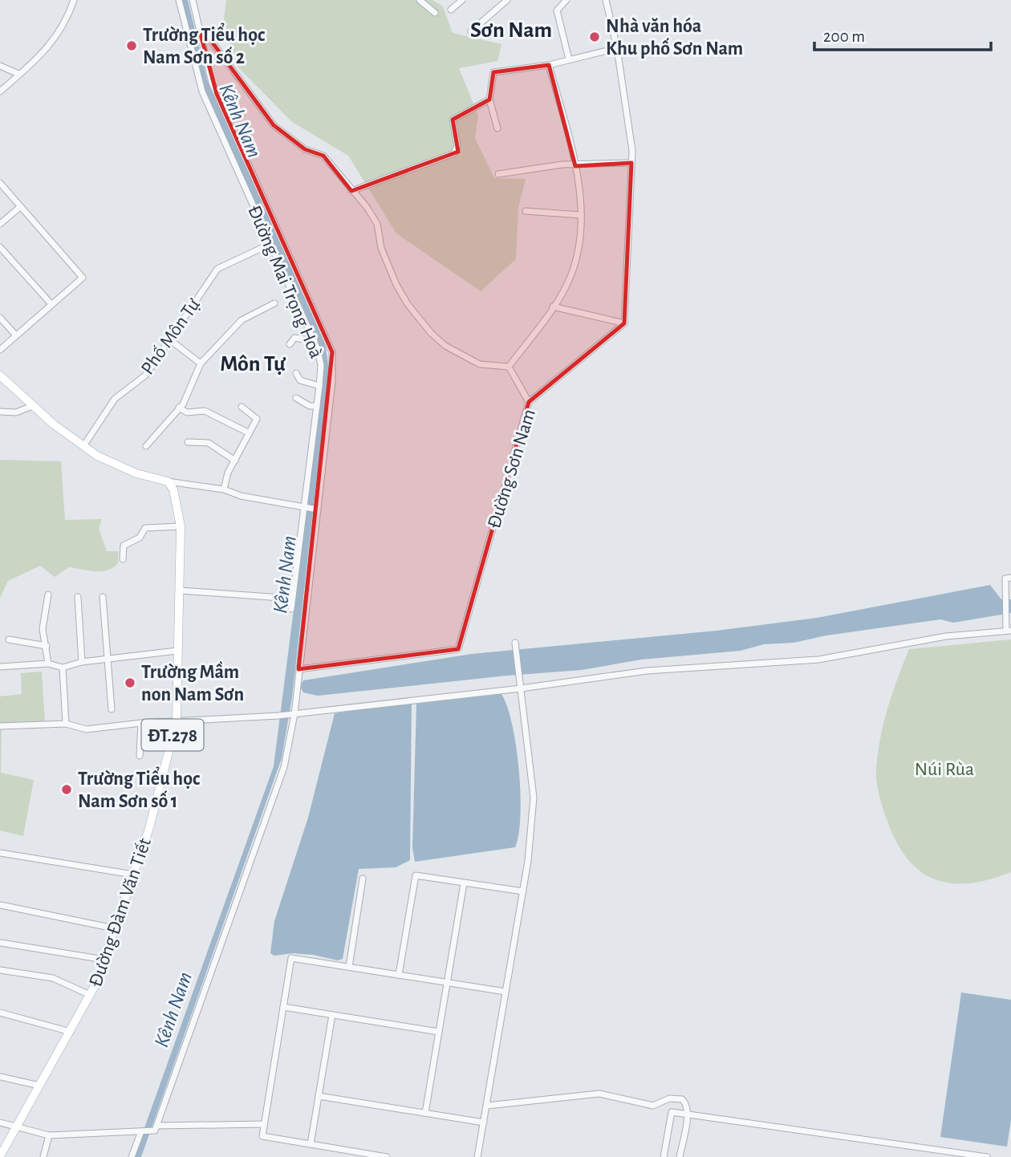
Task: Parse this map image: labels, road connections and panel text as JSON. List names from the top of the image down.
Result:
{
  "streets": {
    "main road": ["ĐT.278", "Đường Đàm Văn Tiết"],
    "street": ["Đường Mai Trọng Hoà", "Phố Môn Tự", "Đường Sơn Nam"]
  },
  "crossings": [
    ["Đường Mai Trọng Hoà", "Phố Môn Tự"]
  ],
  "districts": ["Sơn Nam", "Môn Tự"],
  "water": ["Kênh Nam"],
  "parks": ["Núi Rùa"],
  "places": [
    "Nhà văn hóa Khu phố Sơn Nam",
    "Trường Tiểu học Nam Sơn số 2",
    "Trường Mầm non Nam Sơn",
    "Trường Tiểu học Nam Sơn số 1"
  ],
  "scale_bar": "200 m"
}
